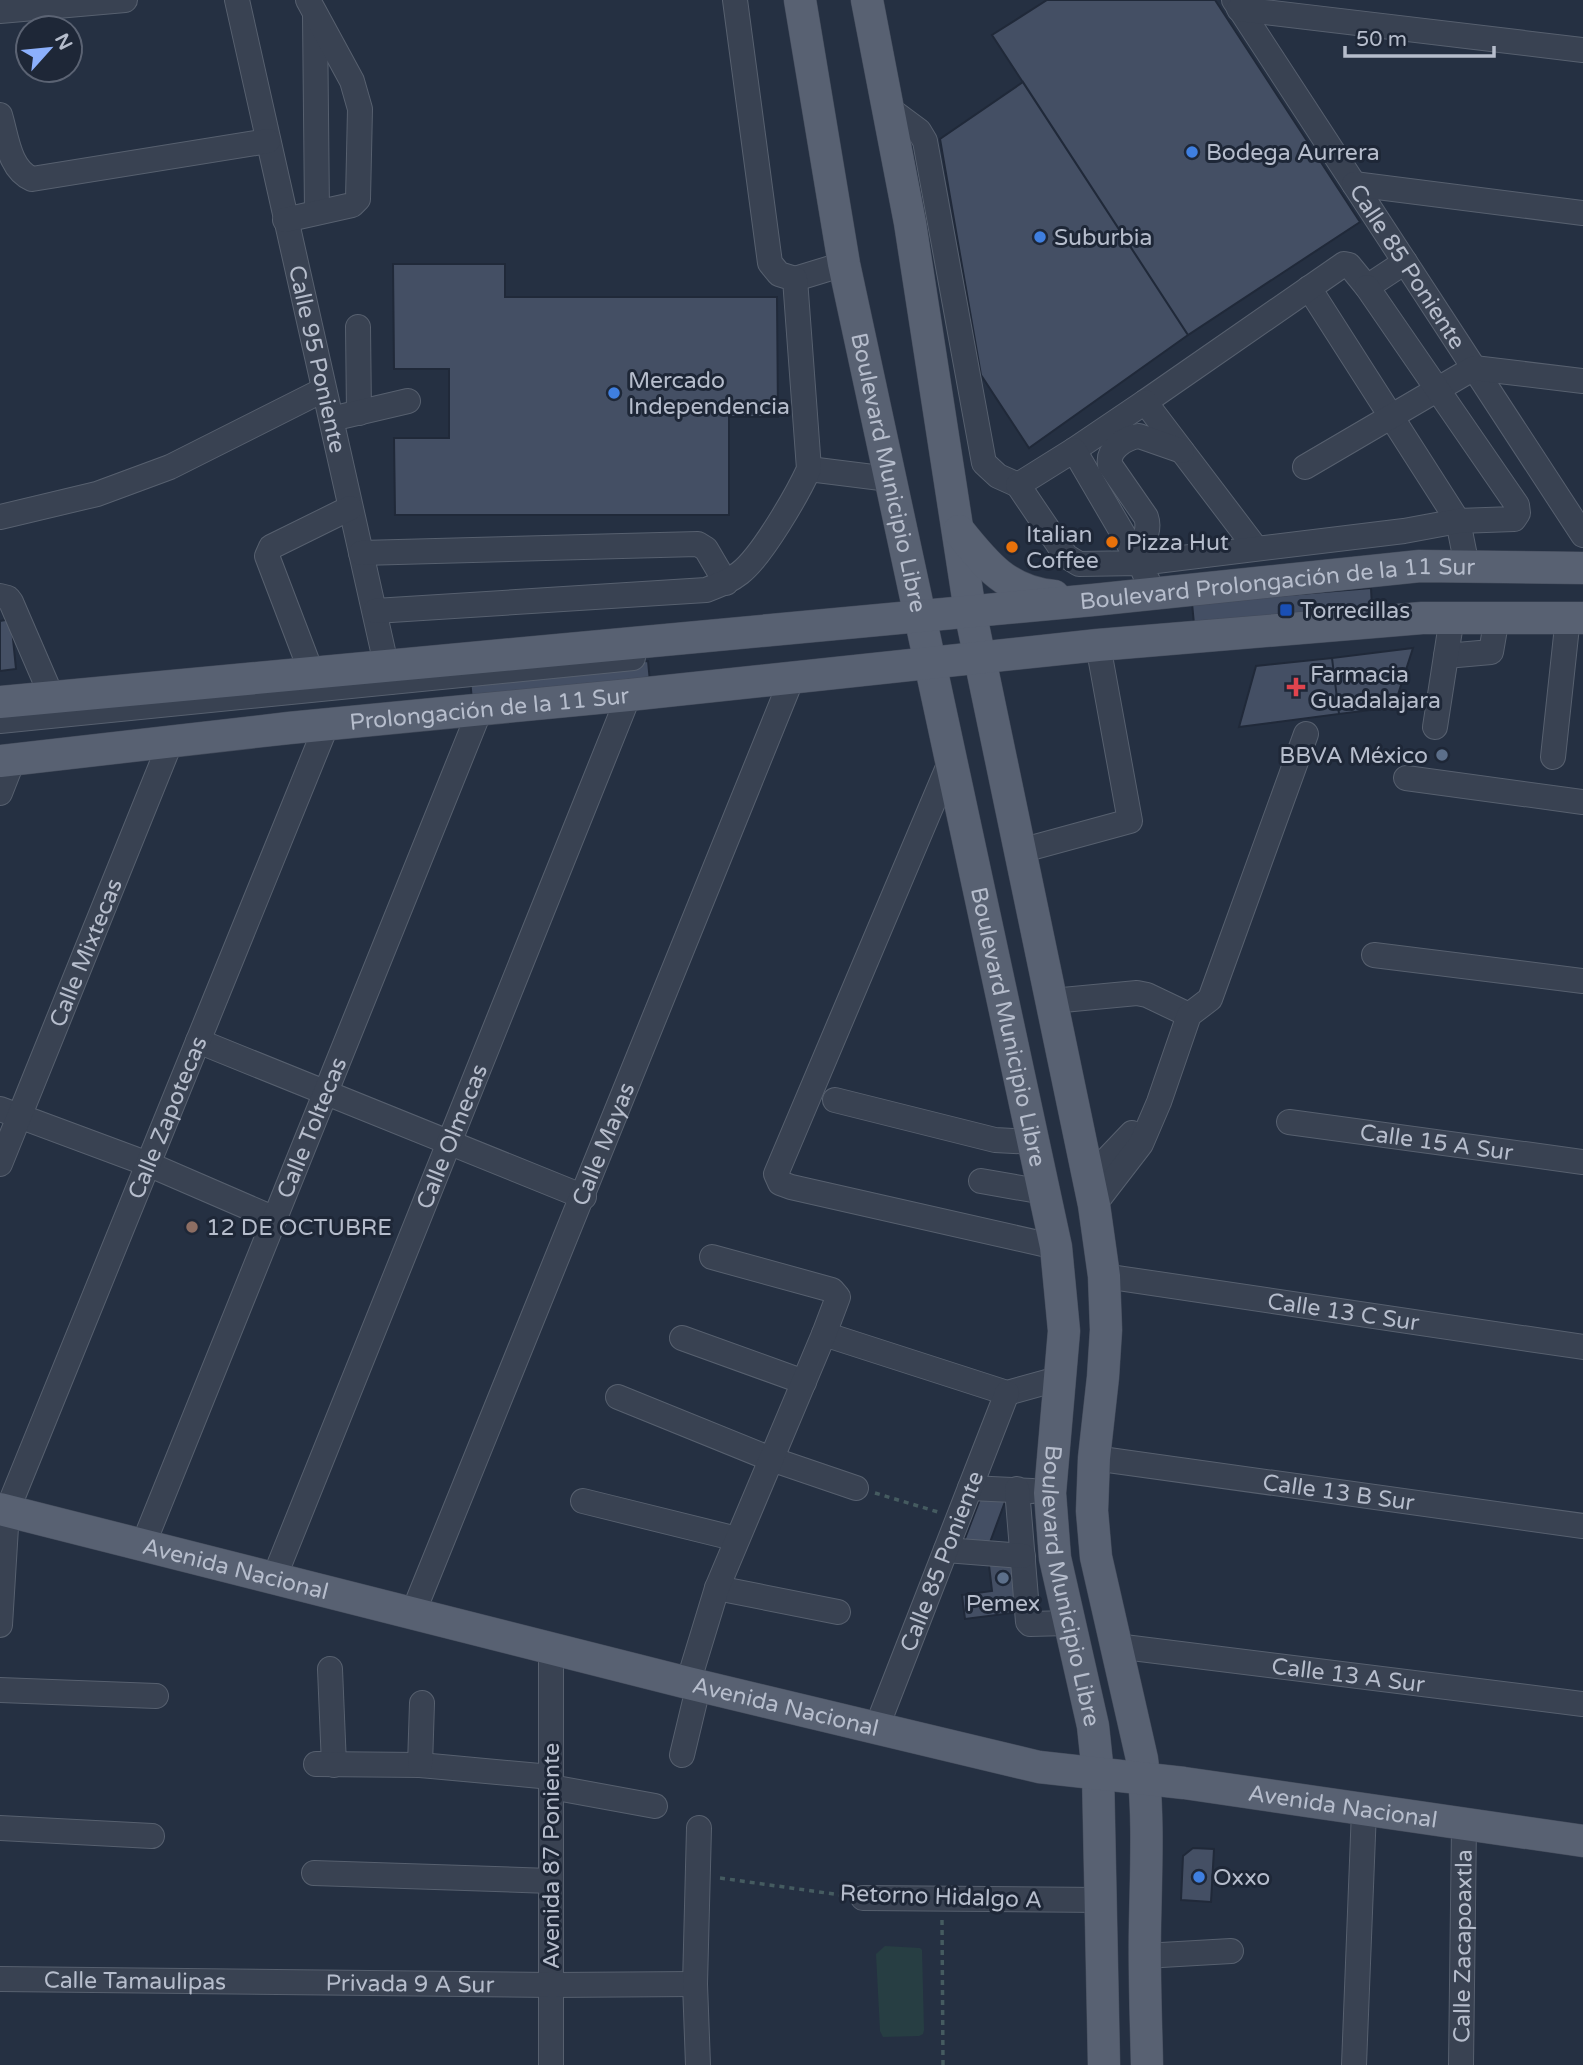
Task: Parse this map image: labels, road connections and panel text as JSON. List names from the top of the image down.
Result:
{
  "streets": {
    "main road": [
      "Boulevard Municipio Libre",
      "Boulevard Prolongación de la 11 Sur",
      "Prolongación de la 11 Sur",
      "Avenida Nacional"
    ],
    "street": [
      "Calle 85 Poniente",
      "Calle 95 Poniente",
      "Calle Mixtecas",
      "Calle Zapotecas",
      "Calle Toltecas",
      "Calle Olmecas",
      "Calle 15 A Sur",
      "Calle Mayas",
      "Calle 13 C Sur",
      "Calle 13 B Sur",
      "Calle 13 A Sur",
      "Avenida 87 Poniente",
      "Retorno Hidalgo A",
      "Calle Zacapoaxtla",
      "Calle Tamaulipas",
      "Privada 9 A Sur"
    ]
  },
  "crossings": [
    ["Calle 85 Poniente", "Avenida Nacional"],
    ["Calle 95 Poniente", "Prolongación de la 11 Sur"],
    ["Boulevard Municipio Libre", "Boulevard Prolongación de la 11 Sur"],
    ["Boulevard Municipio Libre", "Prolongación de la 11 Sur"],
    ["Boulevard Municipio Libre", "Calle 13 C Sur"],
    ["Boulevard Municipio Libre", "Calle 13 B Sur"],
    ["Boulevard Municipio Libre", "Avenida Nacional"],
    ["Boulevard Municipio Libre", "Calle 13 A Sur"],
    ["Boulevard Municipio Libre", "Retorno Hidalgo A"],
    ["Boulevard Prolongación de la 11 Sur", "Prolongación de la 11 Sur"],
    ["Prolongación de la 11 Sur", "Calle Mixtecas"],
    ["Prolongación de la 11 Sur", "Calle Zapotecas"],
    ["Prolongación de la 11 Sur", "Calle Toltecas"],
    ["Prolongación de la 11 Sur", "Calle Olmecas"],
    ["Prolongación de la 11 Sur", "Calle Mayas"],
    ["Calle Zapotecas", "Avenida Nacional"],
    ["Calle Toltecas", "Avenida Nacional"],
    ["Calle Olmecas", "Avenida Nacional"],
    ["Calle Mayas", "Avenida Nacional"],
    ["Avenida Nacional", "Avenida 87 Poniente"],
    ["Avenida Nacional", "Calle Zacapoaxtla"],
    ["Avenida 87 Poniente", "Privada 9 A Sur"],
    ["Calle Tamaulipas", "Privada 9 A Sur"]
  ],
  "places": {
    "other": [
      "Bodega Aurrera",
      "Suburbia",
      "Mercado Independencia",
      "Pizza Hut",
      "Italian Coffee",
      "BBVA México",
      "12 DE OCTUBRE",
      "Pemex",
      "Oxxo"
    ],
    "transit": ["Torrecillas"],
    "health": ["Farmacia Guadalajara"]
  },
  "scale_bar": "50 m",
  "north": "top right"
}
